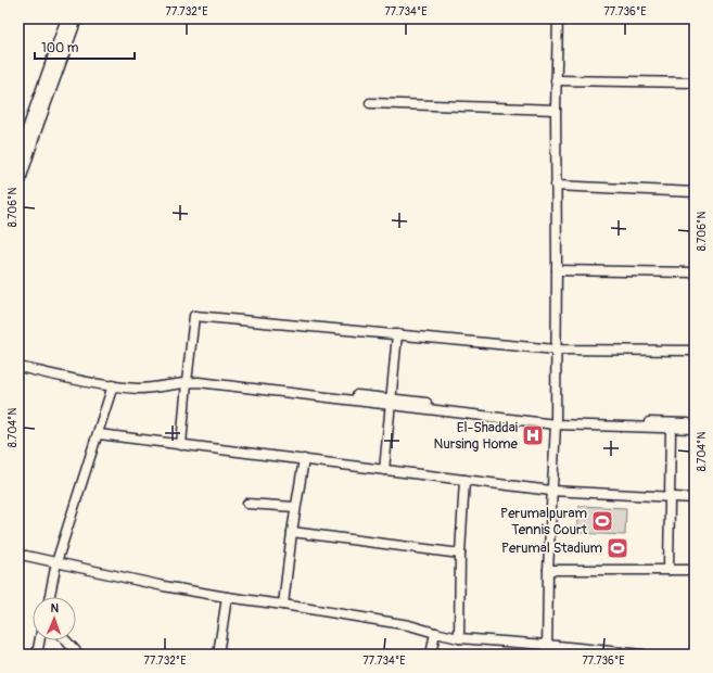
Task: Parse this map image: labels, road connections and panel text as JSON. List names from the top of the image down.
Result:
{
  "places": {
    "hospital": ["El-Shaddai Nursing Home"],
    "sports": ["Perumalpuram Tennis Court", "Perumal Stadium"]
  },
  "scale_bar": "100 m",
  "north": "top",
  "coordinates": [
    "77.732°E",
    "77.734°E",
    "77.736°E",
    "8.706°N",
    "8.704°N"
  ]
}
